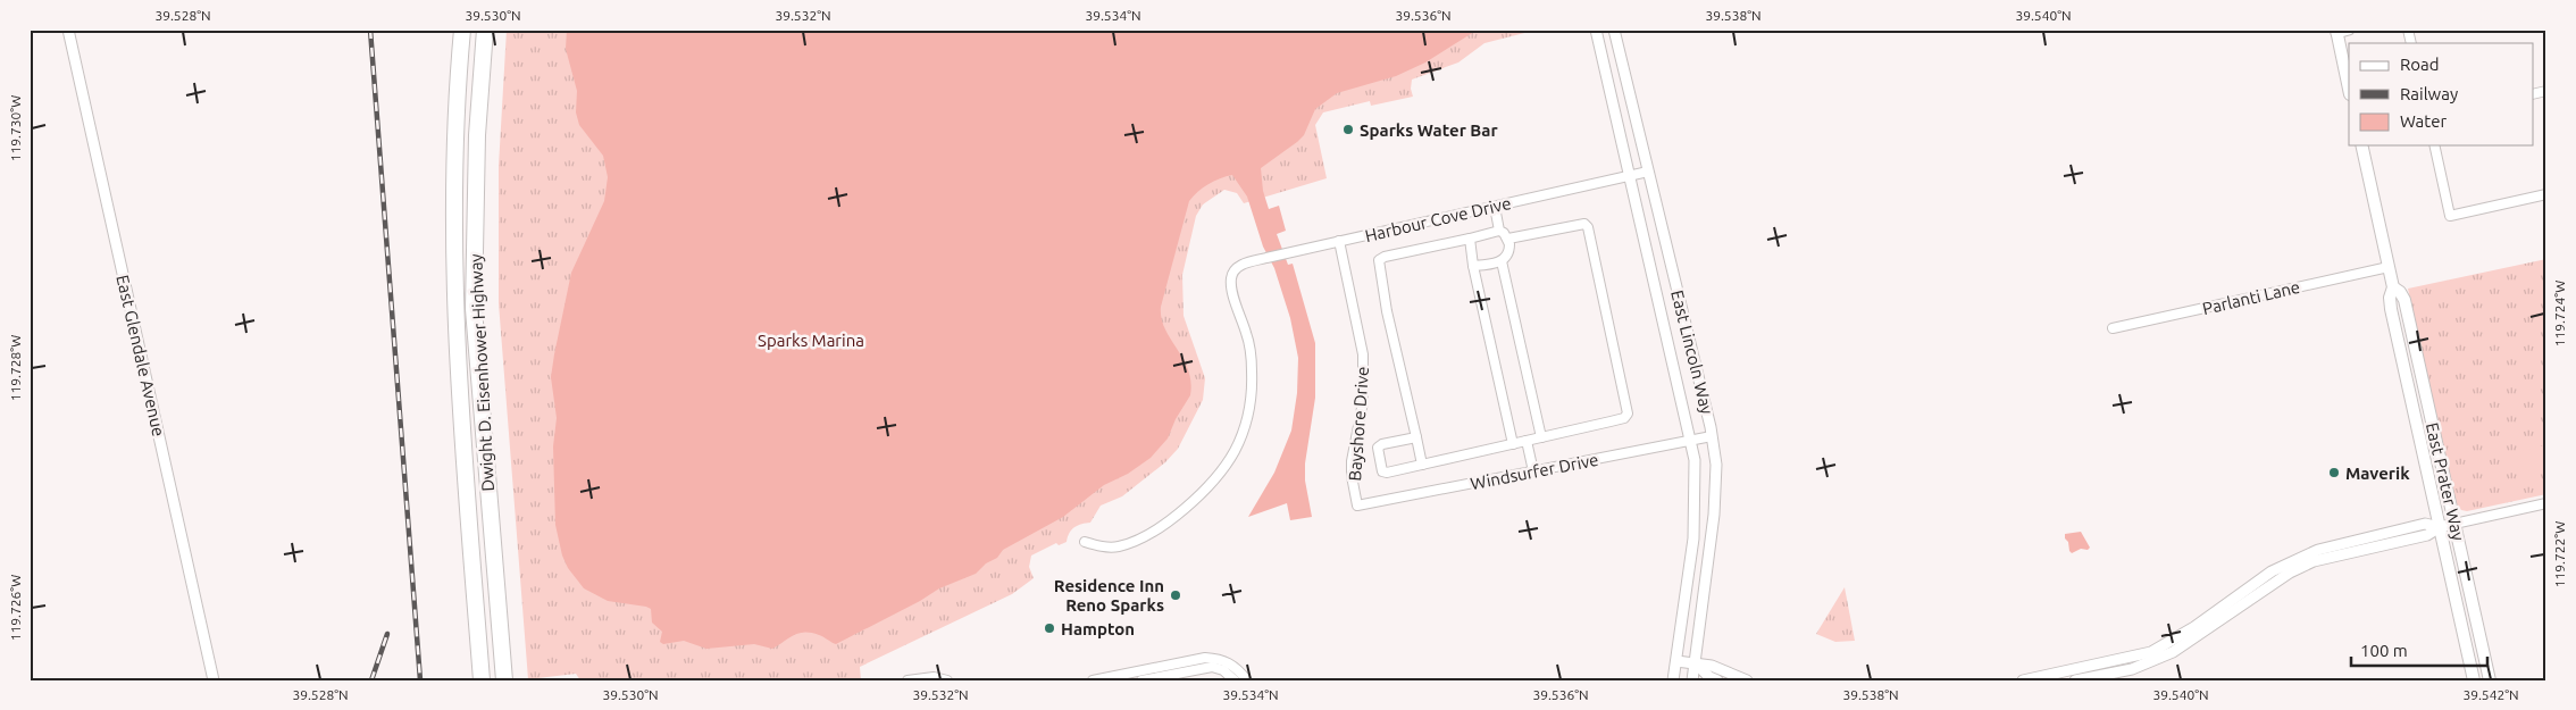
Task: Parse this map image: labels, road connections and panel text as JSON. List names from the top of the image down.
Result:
{
  "streets": {
    "highway": ["Dwight D. Eisenhower Highway"],
    "main road": ["East Prater Way"],
    "street": [
      "Harbour Cove Drive",
      "Parlanti Lane",
      "East Lincoln Way",
      "East Glendale Avenue",
      "Bayshore Drive",
      "Windsurfer Drive"
    ]
  },
  "crossings": [
    ["Harbour Cove Drive", "East Lincoln Way"],
    ["Harbour Cove Drive", "Bayshore Drive"],
    ["Parlanti Lane", "East Prater Way"],
    ["East Lincoln Way", "Windsurfer Drive"],
    ["Bayshore Drive", "Windsurfer Drive"]
  ],
  "parks": ["Sparks Marina"],
  "places": [
    "Sparks Water Bar",
    "Maverik",
    "Residence Inn Reno Sparks",
    "Hampton"
  ],
  "legend": ["Road", "Railway", "Water"],
  "scale_bar": "100 m",
  "coordinates": [
    "39.528°N",
    "39.530°N",
    "39.532°N",
    "39.534°N",
    "39.536°N",
    "39.538°N",
    "39.540°N",
    "119.730°W",
    "119.724°W",
    "119.728°W",
    "119.722°W",
    "119.726°W",
    "39.542°N"
  ]
}
